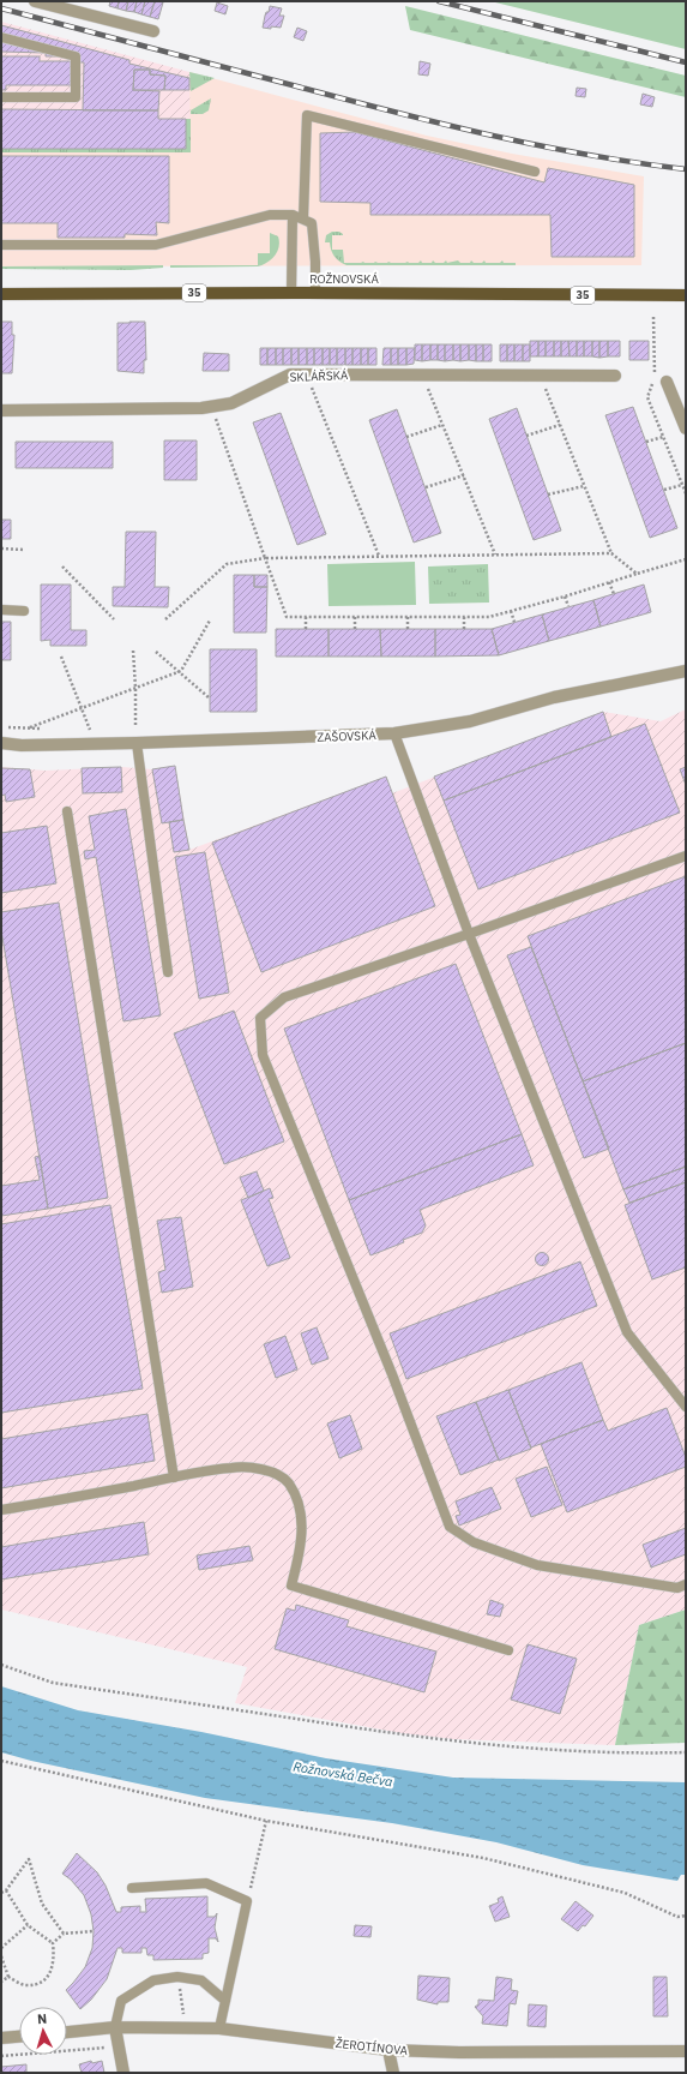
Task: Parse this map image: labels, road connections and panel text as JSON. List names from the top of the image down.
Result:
{
  "streets": {
    "main road": ["ROŽNOVSKÁ", "35"],
    "street": ["SKLÁŘSKÁ", "ZAŠOVSKÁ", "ŽEROTÍNOVA"]
  },
  "water": ["Rožnovská Bečva"],
  "north": "top"
}
